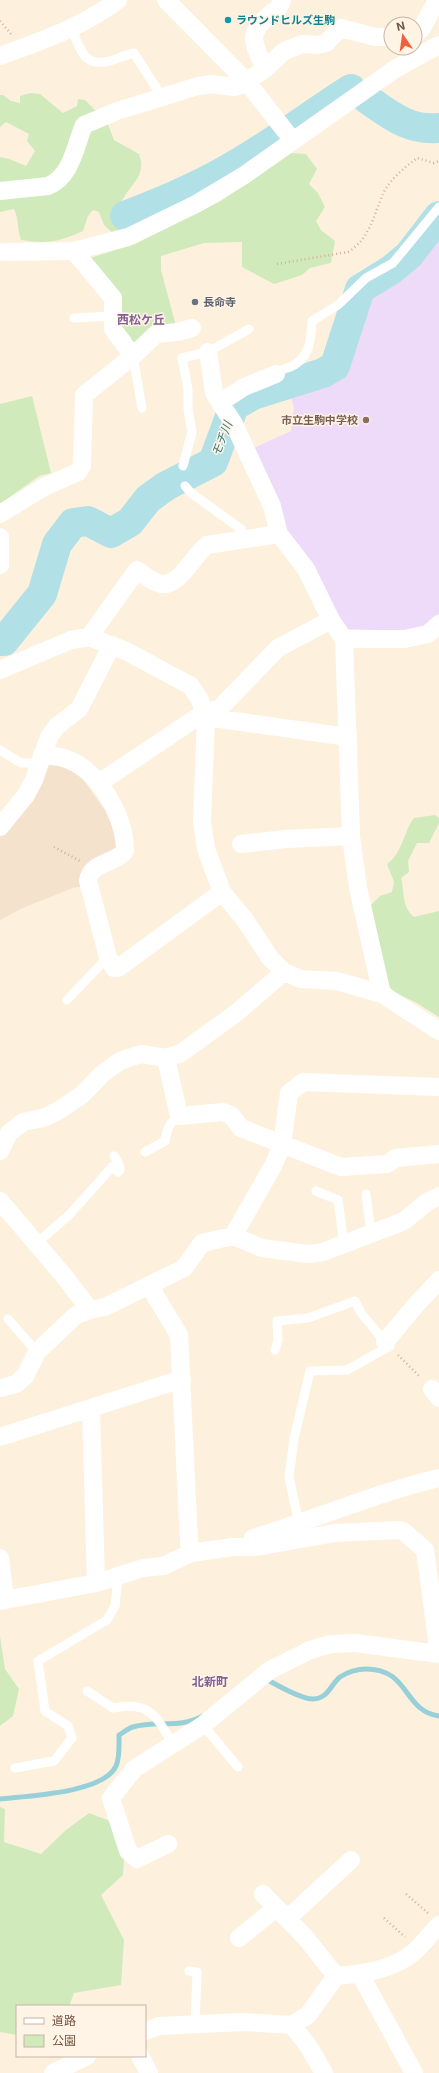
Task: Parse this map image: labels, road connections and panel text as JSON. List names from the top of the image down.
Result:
{
  "districts": ["西松ケ丘", "北新町"],
  "water": ["モチ川"],
  "places": ["ラウンドヒルズ生駒", "長命寺", "市立生駒中学校"],
  "legend": ["道路", "公園"],
  "north": "top"
}
